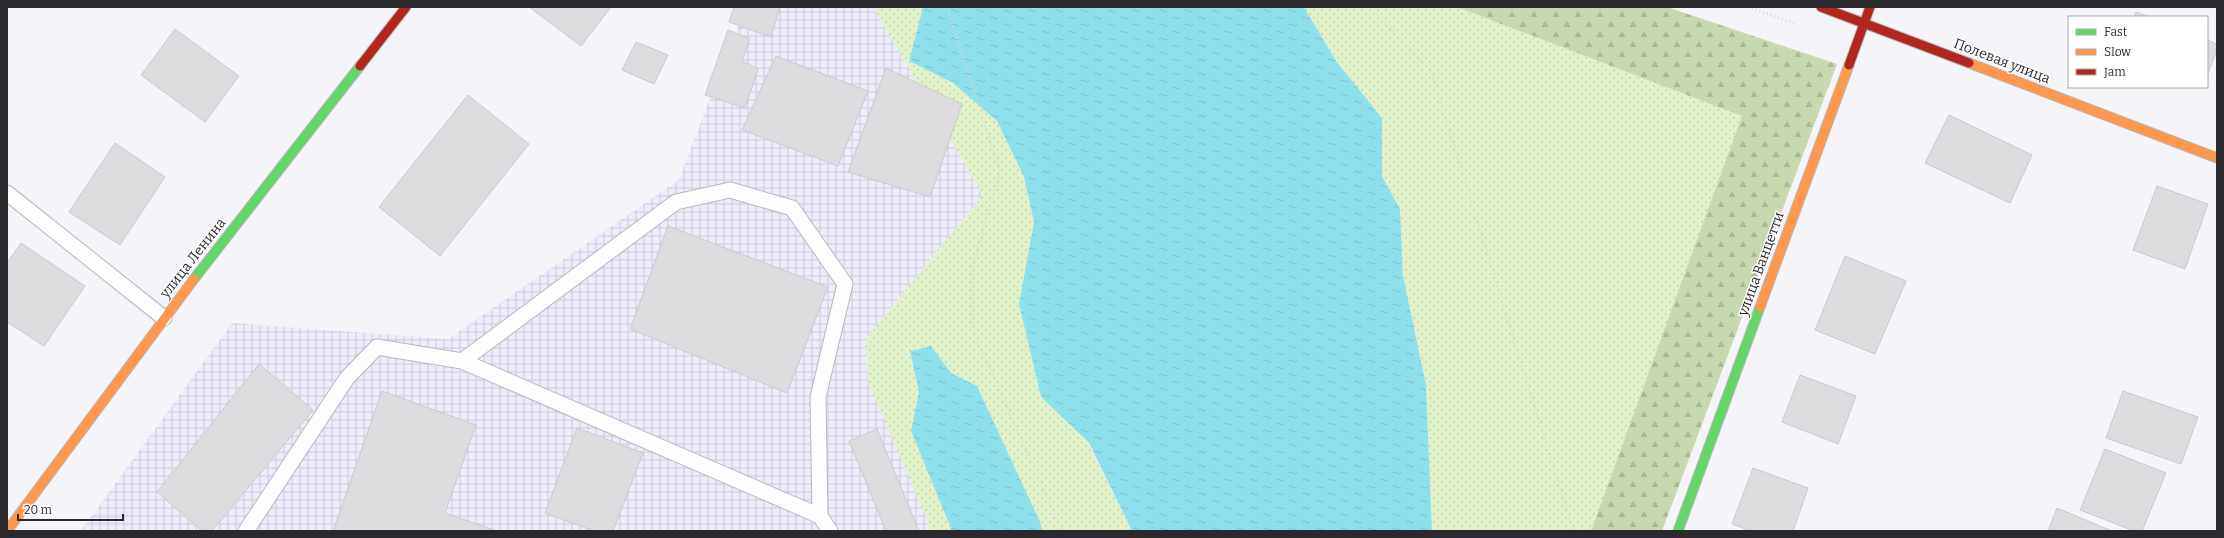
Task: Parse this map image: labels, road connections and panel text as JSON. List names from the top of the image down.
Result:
{
  "streets": {
    "street": ["Полевая улица", "улица Ленина", "улица Ванцетти"]
  },
  "crossings": [
    ["Полевая улица", "улица Ванцетти"]
  ],
  "legend": ["Fast", "Slow", "Jam"],
  "scale_bar": "20 m"
}
